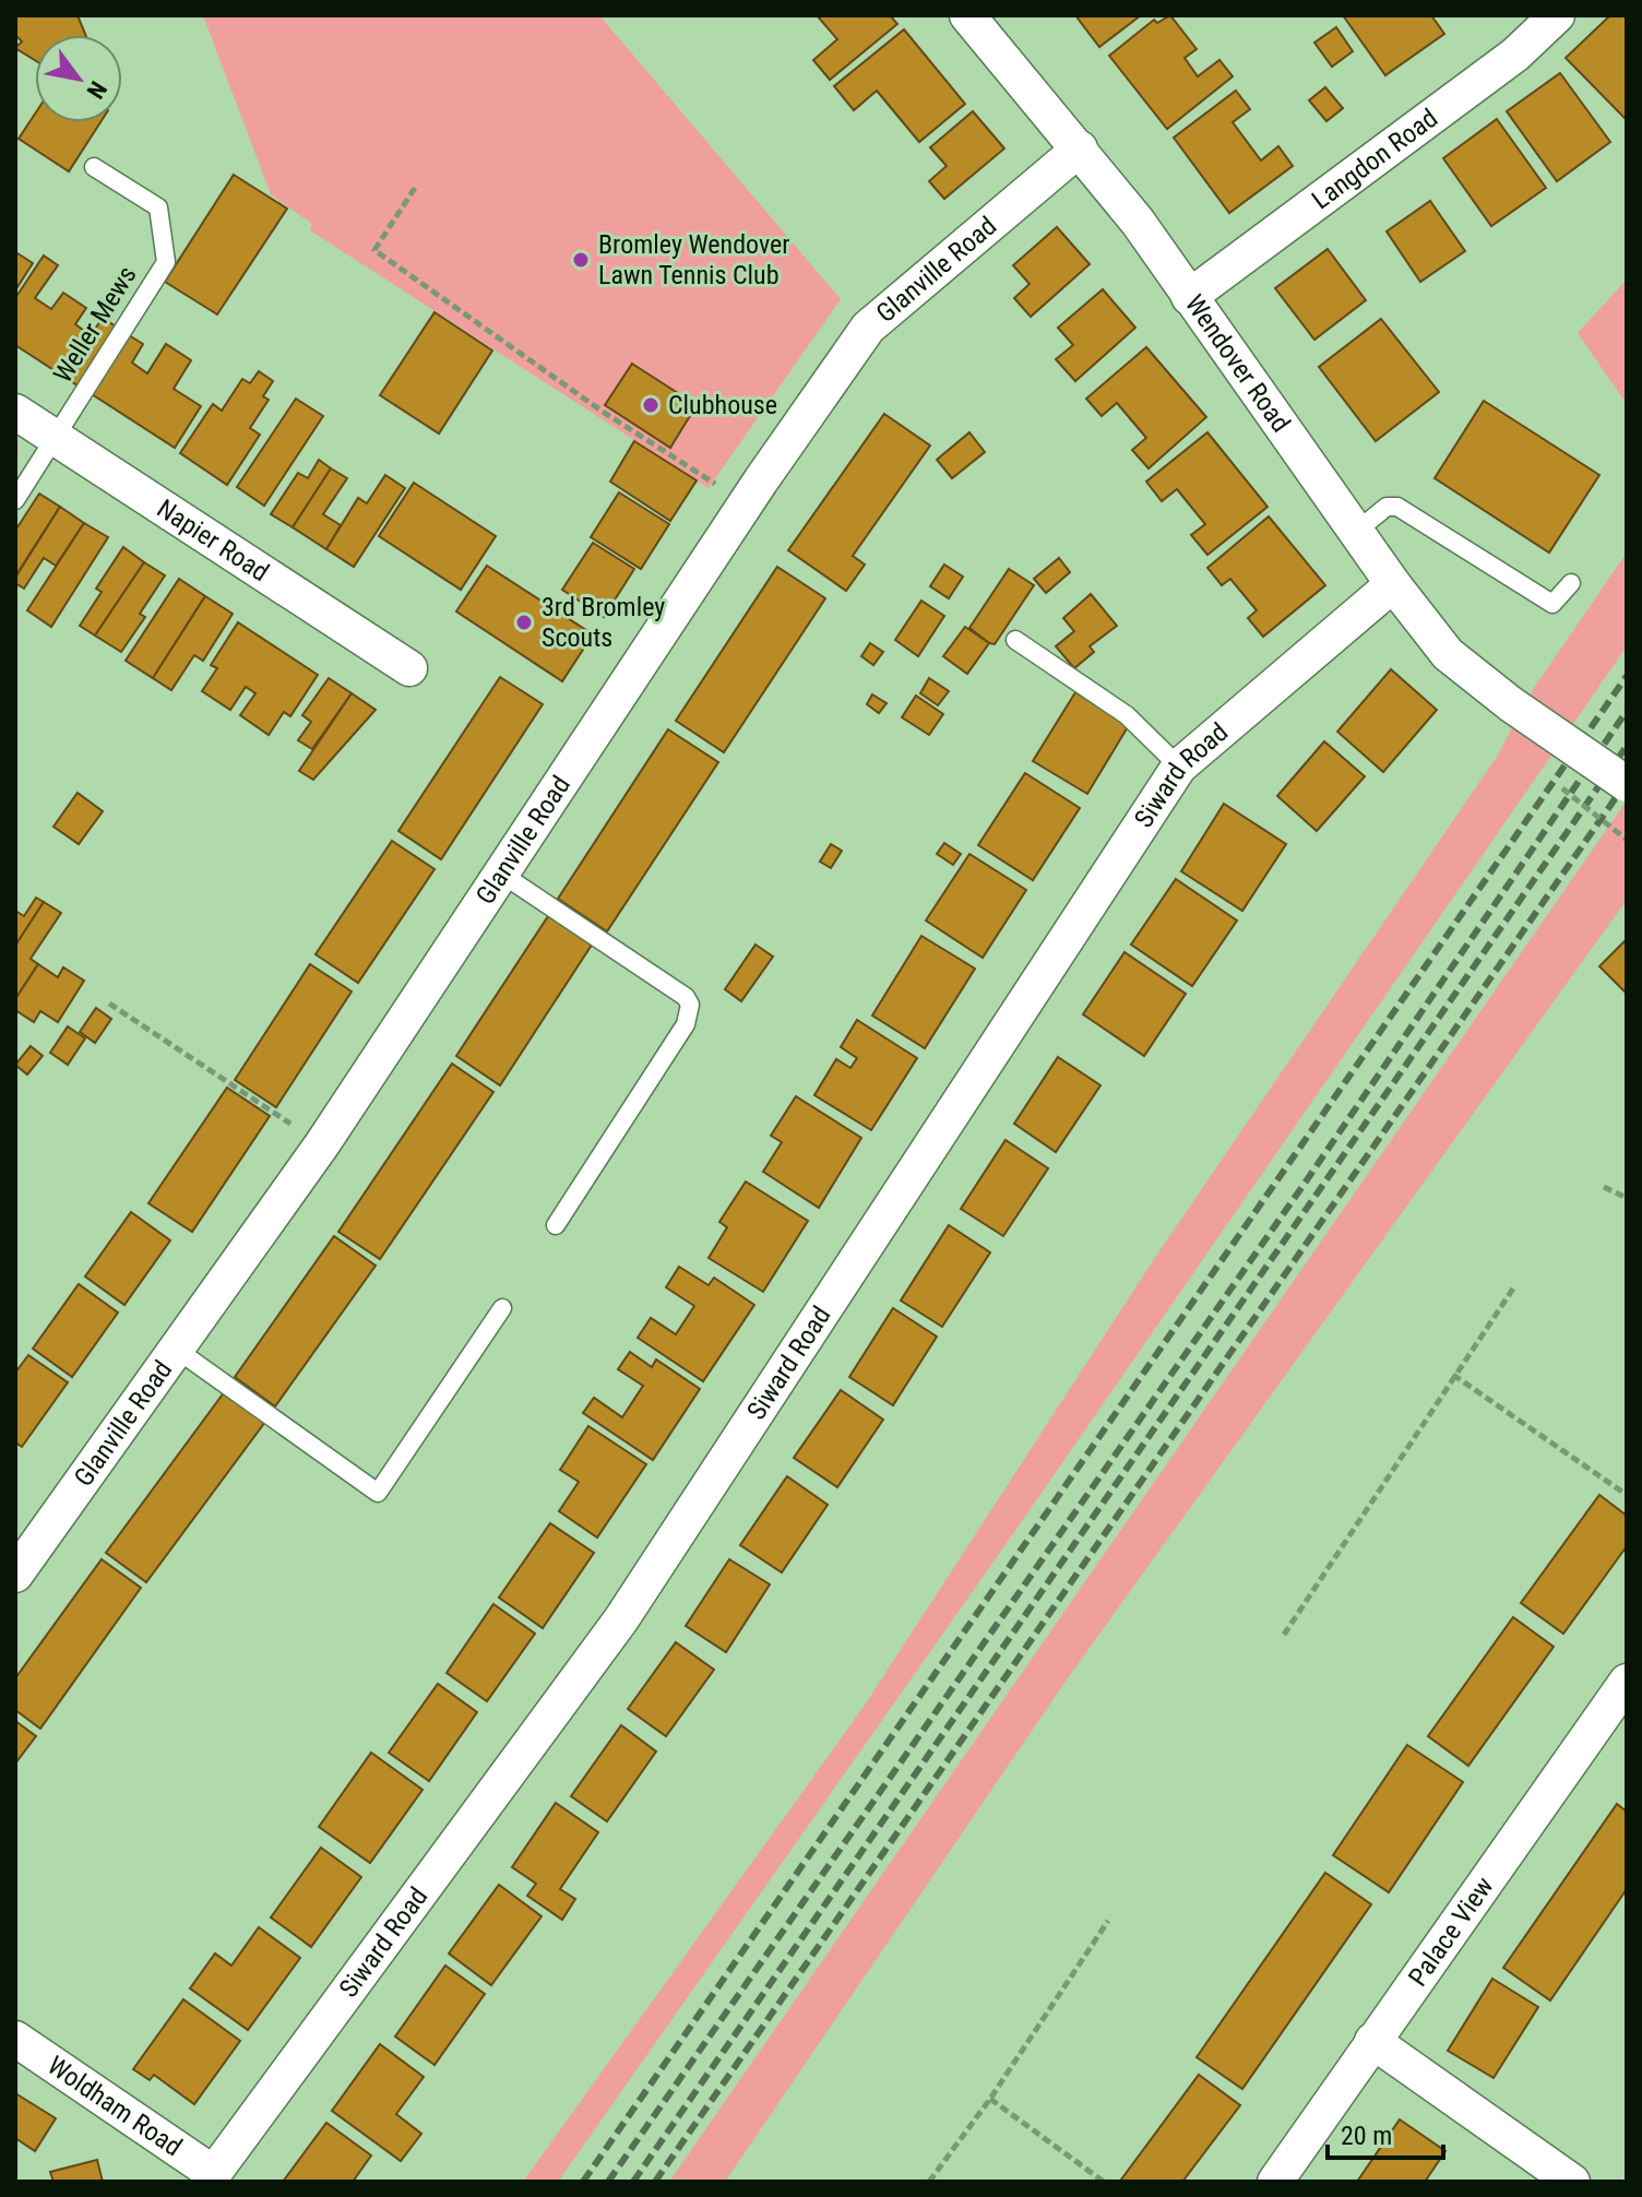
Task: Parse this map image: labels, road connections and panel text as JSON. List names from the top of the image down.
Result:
{
  "streets": {
    "street": [
      "Langdon Road",
      "Glanville Road",
      "Wendover Road",
      "Napier Road",
      "Siward Road",
      "Palace View",
      "Woldham Road"
    ],
    "lane": ["Weller Mews"]
  },
  "crossings": [
    ["Langdon Road", "Wendover Road"],
    ["Glanville Road", "Wendover Road"],
    ["Weller Mews", "Napier Road"],
    ["Wendover Road", "Siward Road"],
    ["Siward Road", "Woldham Road"]
  ],
  "places": ["Bromley Wendover Lawn Tennis Club", "Clubhouse", "3rd Bromley Scouts"],
  "scale_bar": "20 m",
  "north": "bottom right"
}
